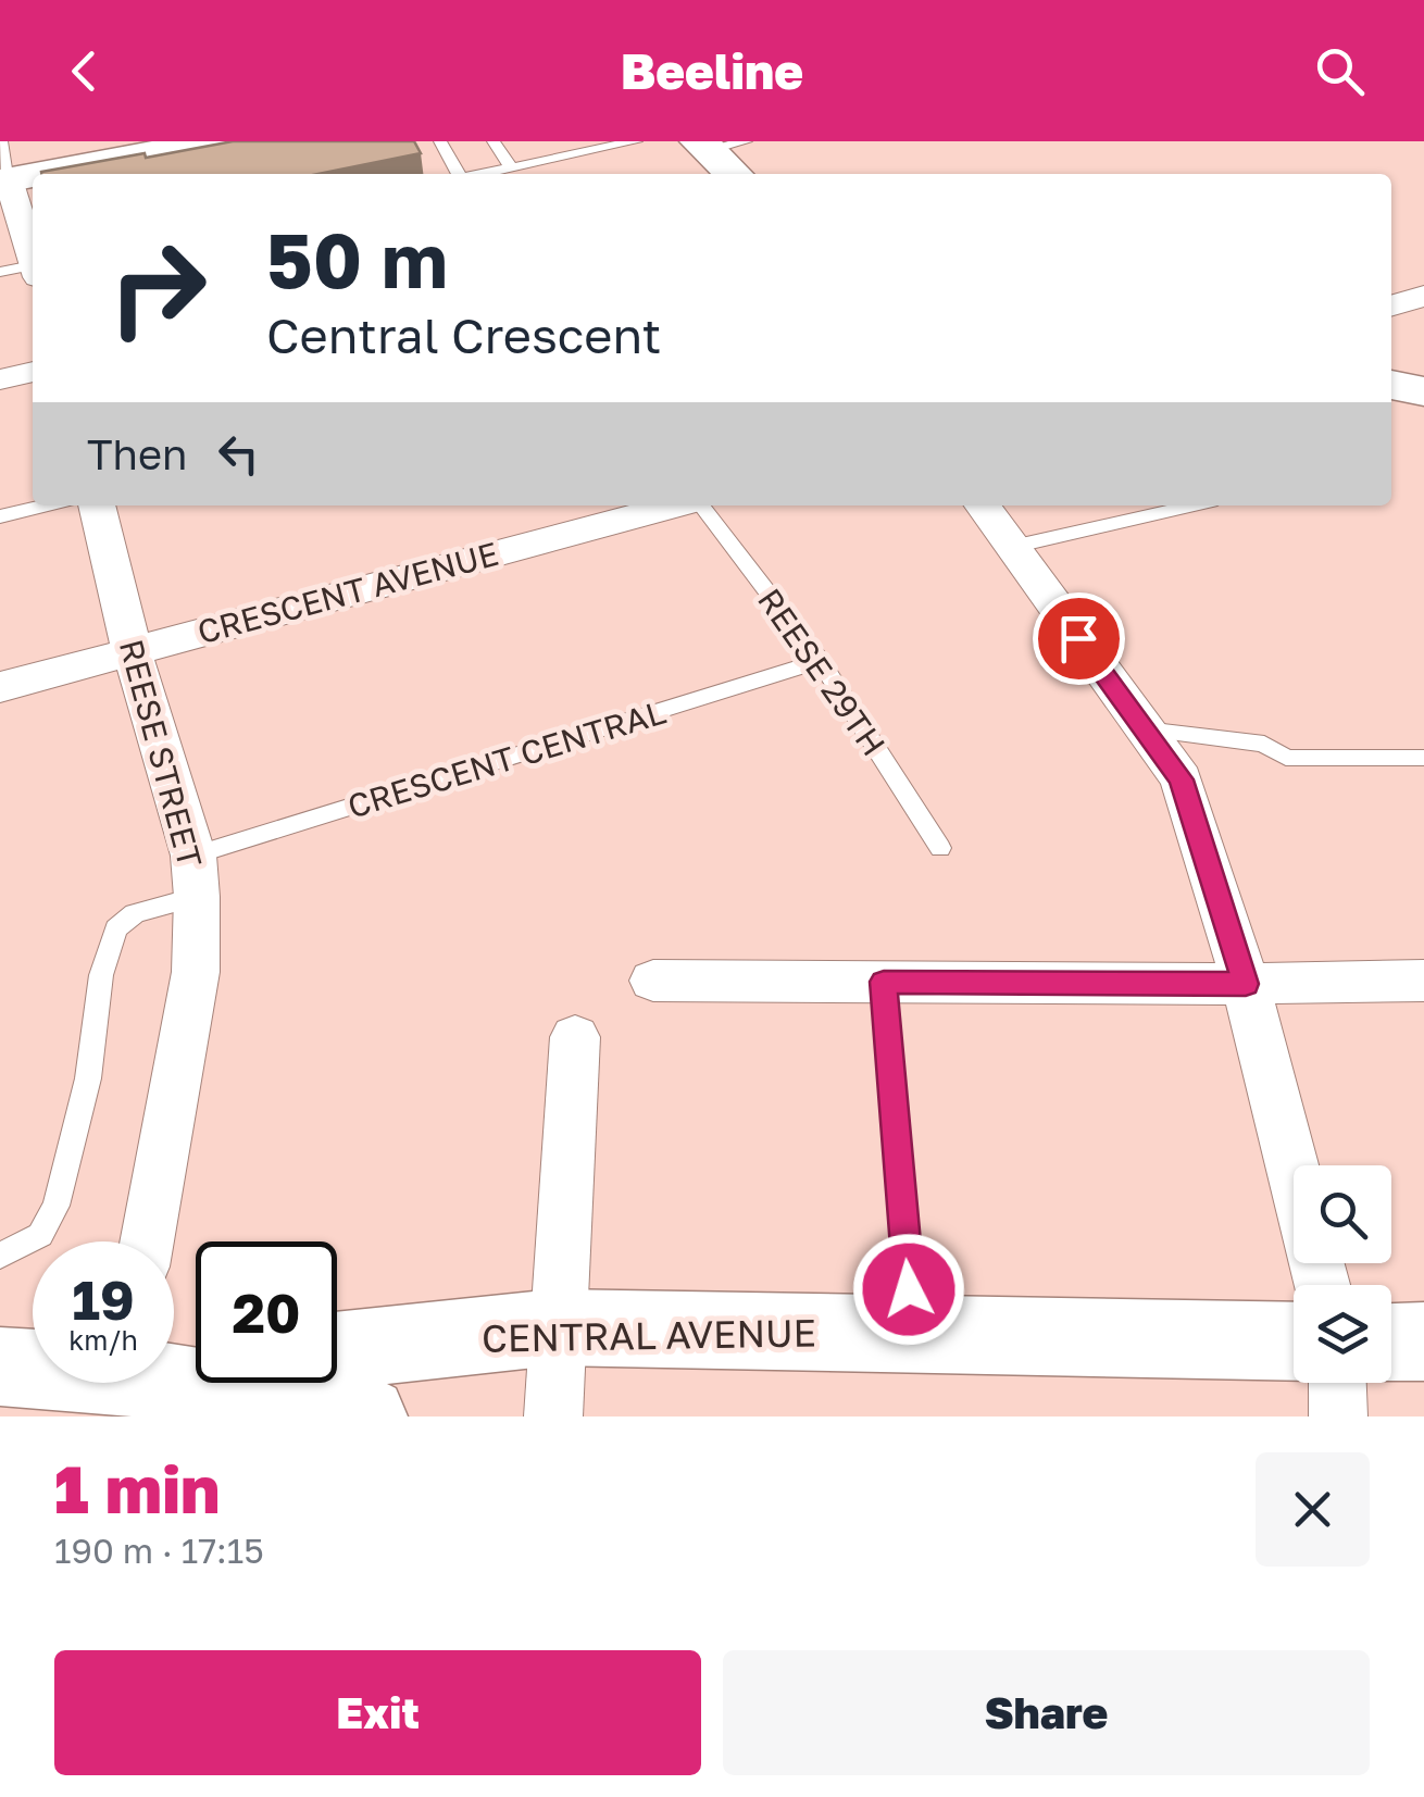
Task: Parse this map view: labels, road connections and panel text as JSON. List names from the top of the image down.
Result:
{
  "streets": {
    "main road": ["CENTRAL AVENUE"],
    "street": ["CRESCENT AVENUE", "REESE STREET"],
    "lane": ["REESE 29TH", "CRESCENT CENTRAL"]
  },
  "crossings": [
    ["CRESCENT AVENUE", "REESE STREET"],
    ["REESE 29TH", "CRESCENT CENTRAL"],
    ["REESE STREET", "CRESCENT CENTRAL"]
  ],
  "page": {
    "header": "Beeline",
    "turn": ["50 m", "Central Crescent"],
    "then": "Then",
    "speed": "19 km/h",
    "limit": "20",
    "heading": ["1 min", "190 m · 17:15"],
    "buttons": ["Exit", "Share"]
  }
}
